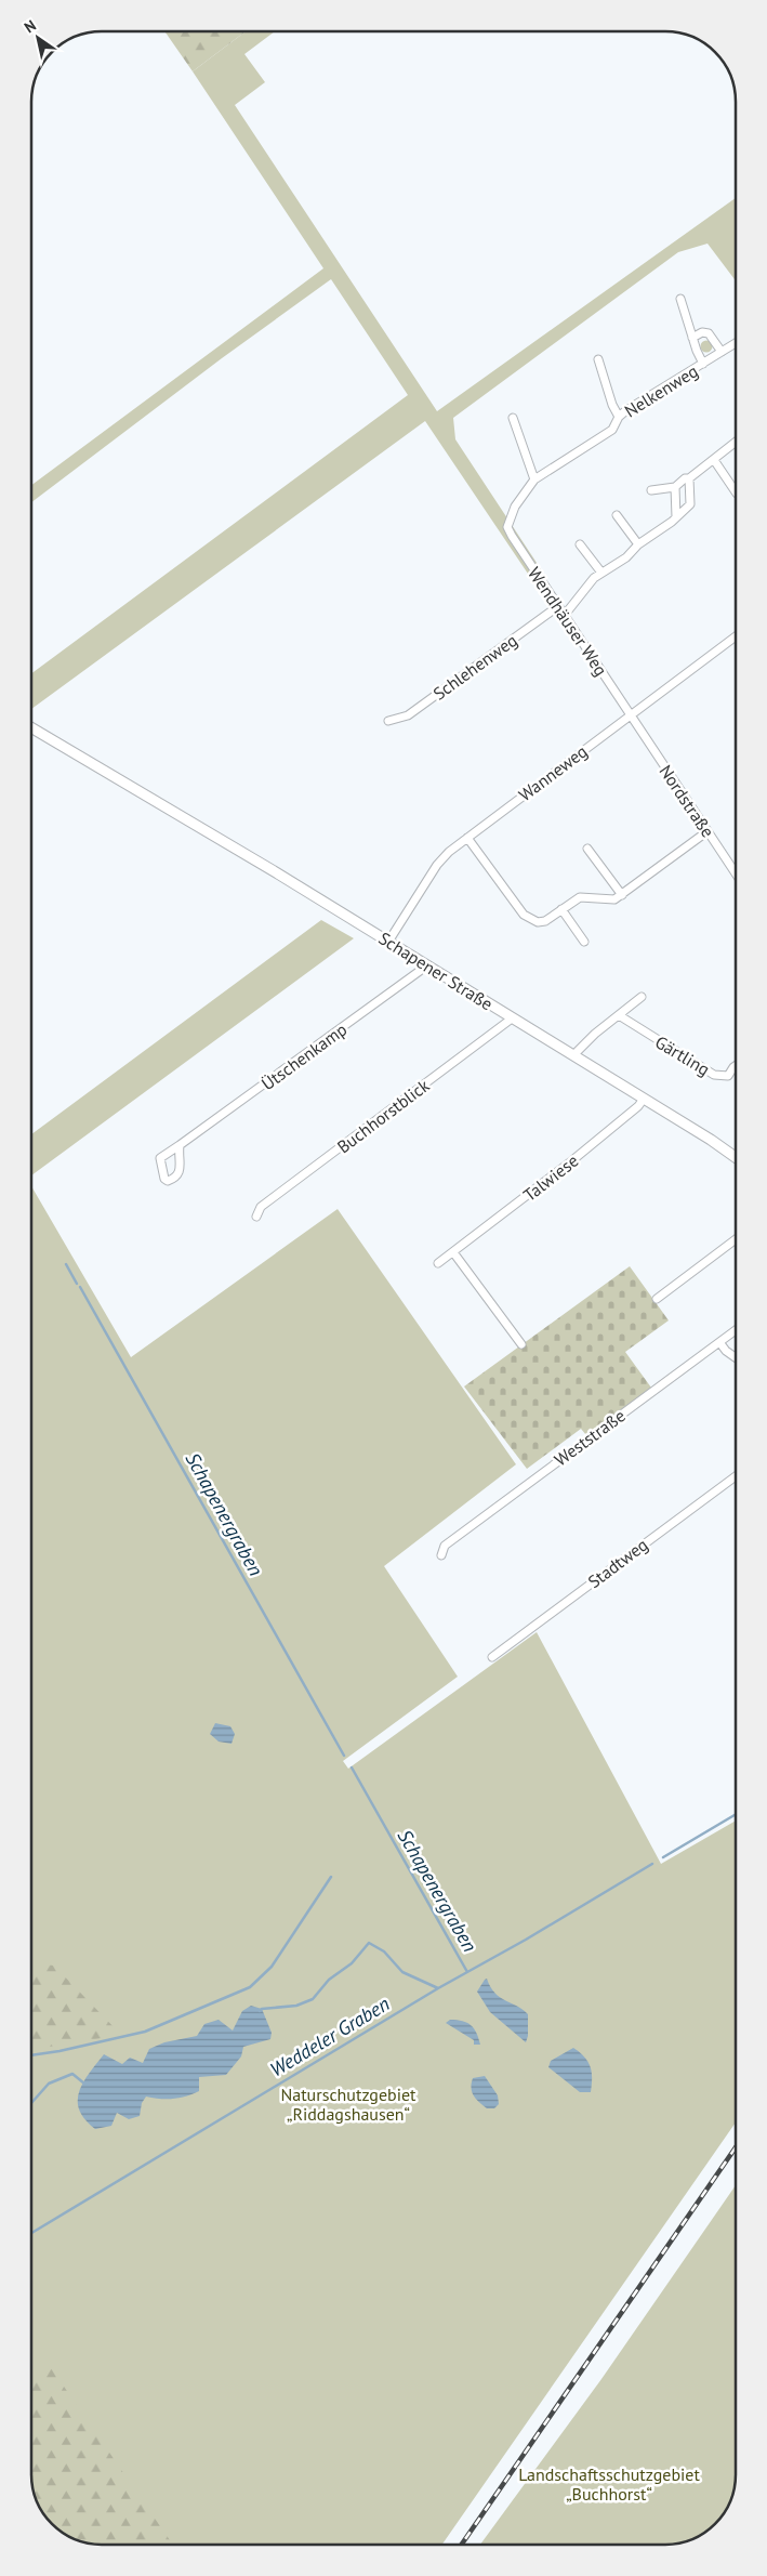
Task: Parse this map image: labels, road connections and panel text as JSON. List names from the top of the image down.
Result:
{
  "streets": {
    "street": [
      "Nelkenweg",
      "Wendhäuser Weg",
      "Schlehenweg",
      "Wanneweg",
      "Nordstraße",
      "Schapener Straße",
      "Gärtling",
      "Ütschenkamp",
      "Buchhorstblick",
      "Talwiese",
      "Weststraße",
      "Stadtweg"
    ]
  },
  "crossings": [
    ["Nelkenweg", "Wendhäuser Weg"],
    ["Wendhäuser Weg", "Schlehenweg"],
    ["Wendhäuser Weg", "Wanneweg"],
    ["Wendhäuser Weg", "Nordstraße"],
    ["Wanneweg", "Nordstraße"],
    ["Wanneweg", "Schapener Straße"],
    ["Schapener Straße", "Ütschenkamp"],
    ["Schapener Straße", "Buchhorstblick"],
    ["Schapener Straße", "Talwiese"]
  ],
  "water": ["Schapenergraben", "Weddeler Graben"],
  "parks": ["Naturschutzgebiet „Riddagshausen“", "Landschaftsschutzgebiet „Buchhorst“"],
  "north": "top left"
}
